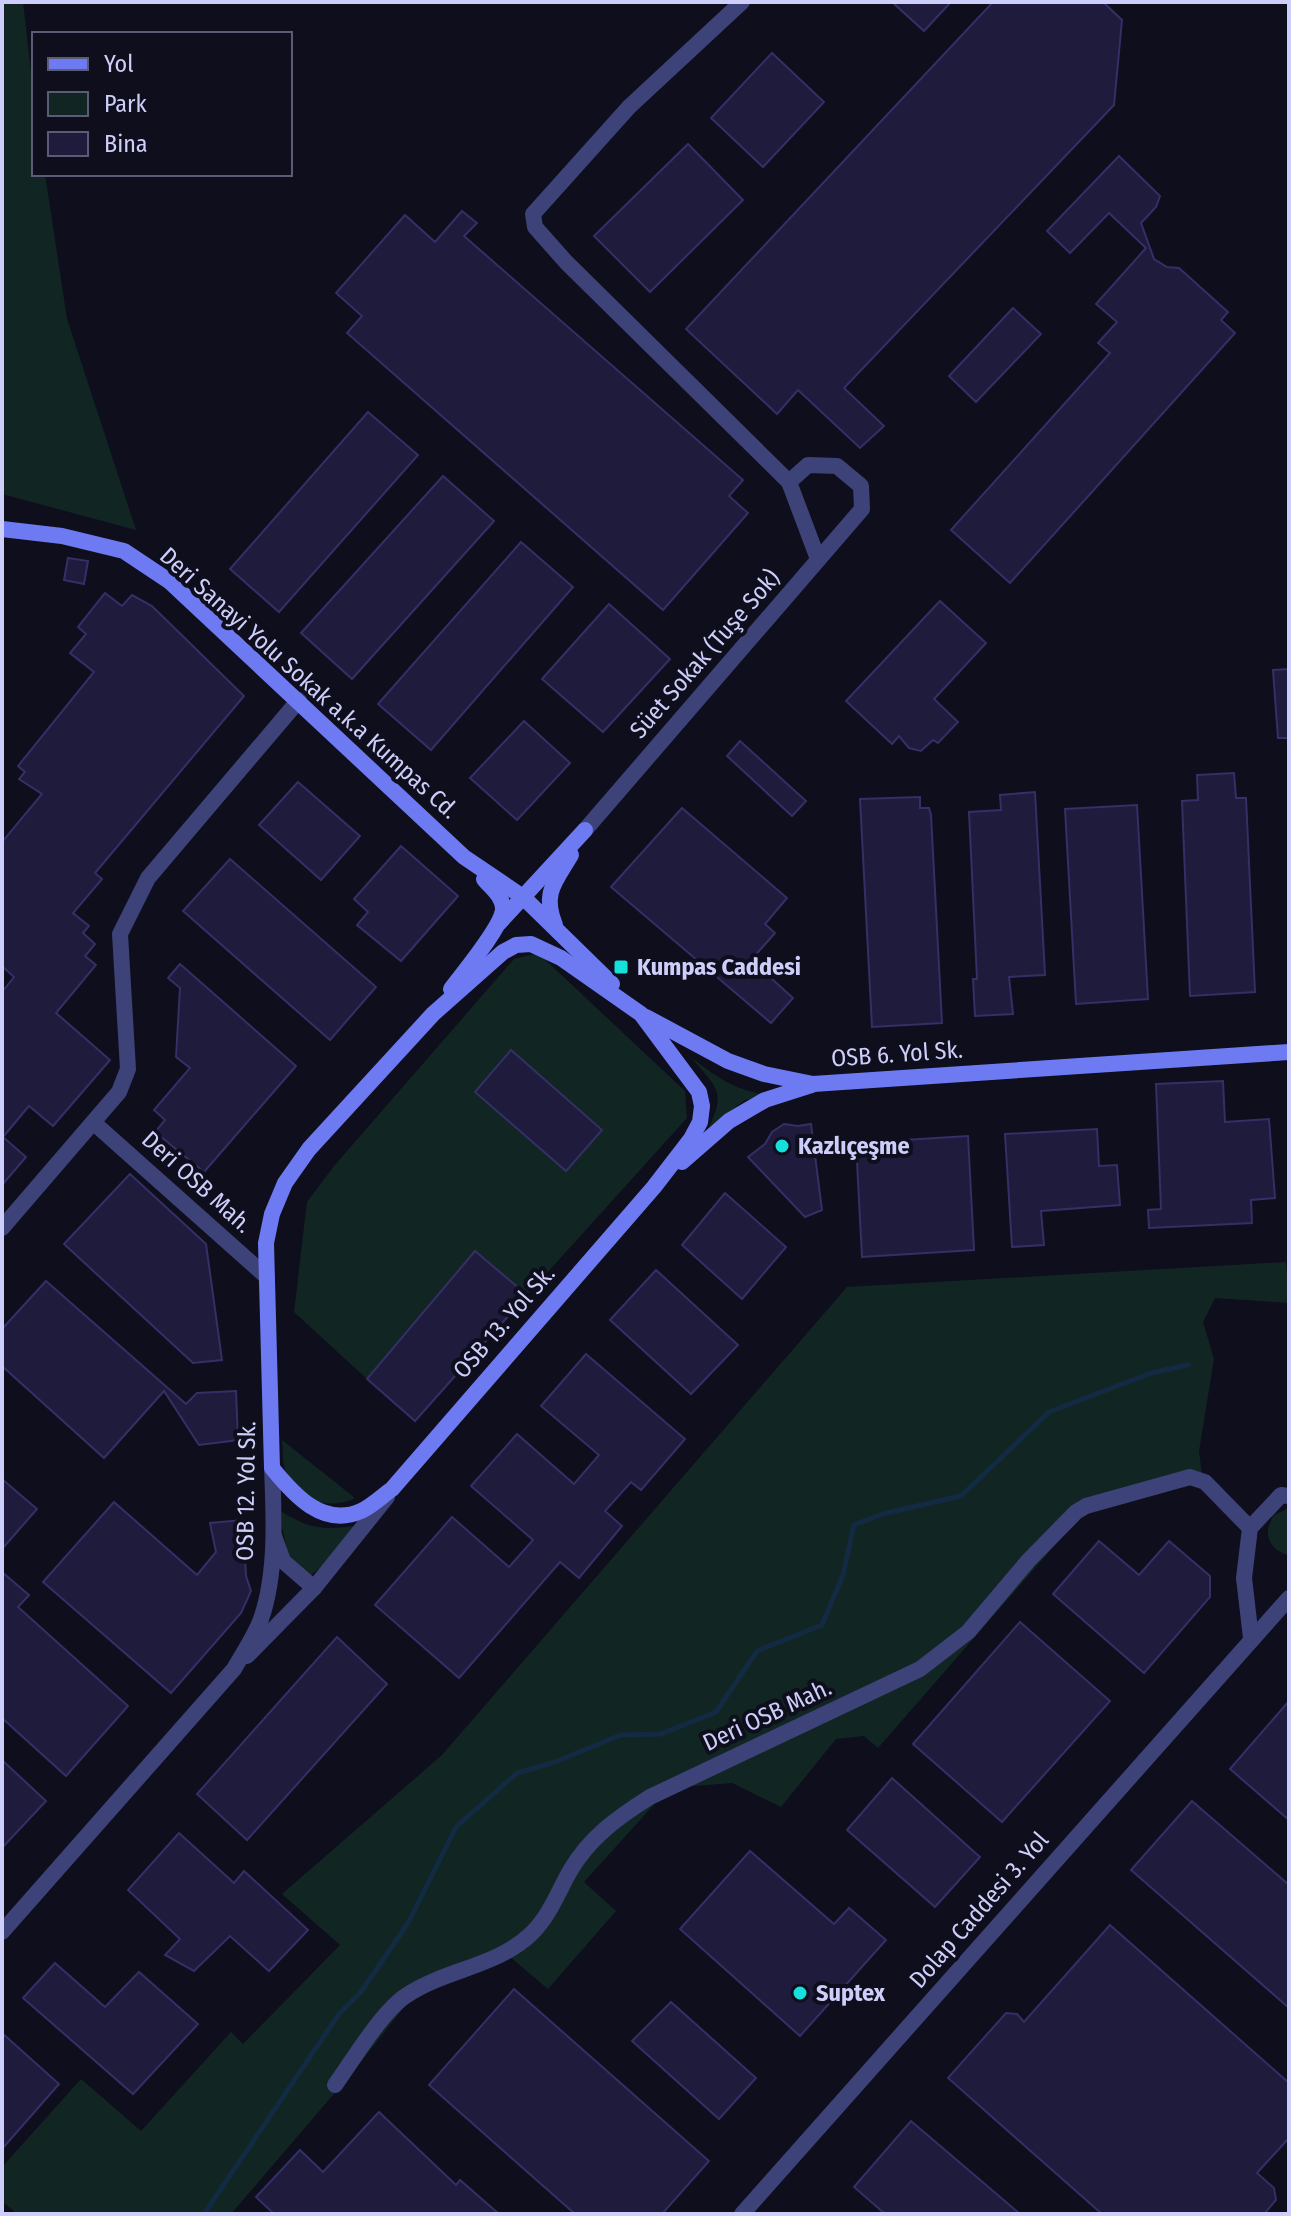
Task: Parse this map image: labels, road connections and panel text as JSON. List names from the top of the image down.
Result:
{
  "streets": {
    "main road": [
      "Deri Sanayi Yolu Sokak a.k.a Kumpas Cd.",
      "OSB 6. Yol Sk.",
      "OSB 13. Yol Sk.",
      "OSB 12. Yol Sk."
    ],
    "street": ["Süet Sokak (Tuşe Sok)", "Deri OSB Mah.", "Dolap Caddesi 3. Yol"]
  },
  "crossings": [
    ["Deri Sanayi Yolu Sokak a.k.a Kumpas Cd.", "OSB 6. Yol Sk."],
    ["Deri OSB Mah.", "OSB 12. Yol Sk."],
    ["OSB 13. Yol Sk.", "OSB 12. Yol Sk."]
  ],
  "places": {
    "transit": ["Kumpas Caddesi"],
    "other": ["Kazlıçeşme", "Suptex"]
  },
  "legend": ["Yol", "Park", "Bina"]
}
